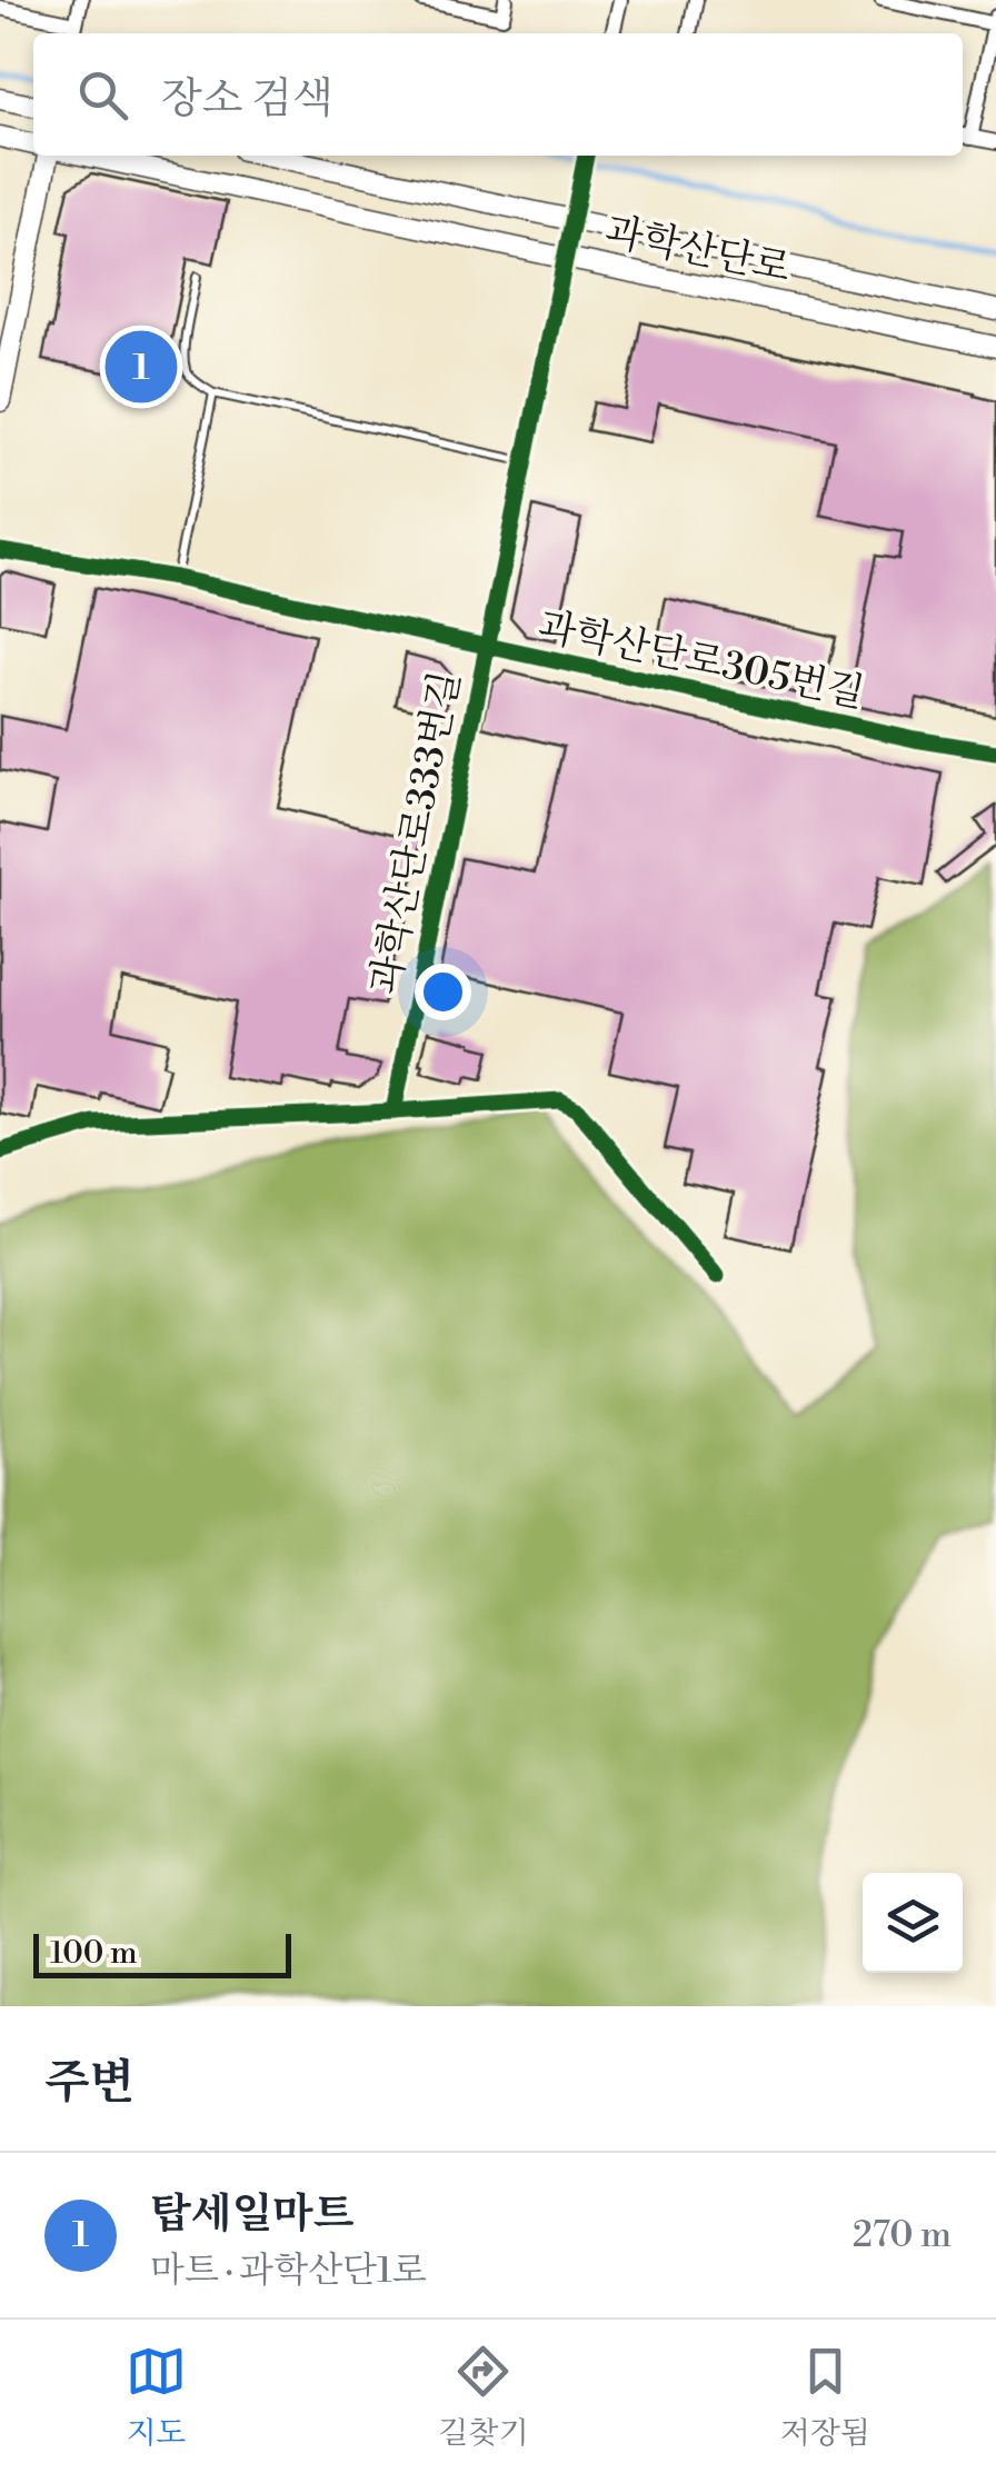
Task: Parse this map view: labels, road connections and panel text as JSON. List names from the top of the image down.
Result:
{
  "streets": {
    "main road": ["과학산단로"],
    "street": ["과학산단로305번길", "과학산단로333번길"]
  },
  "crossings": [
    ["과학산단로", "과학산단로333번길"],
    ["과학산단로305번길", "과학산단로333번길"]
  ],
  "scale_bar": "100 m",
  "page": {
    "search": "장소 검색",
    "pins": "1",
    "scale": "100 m",
    "heading": "주변",
    "list": [
      {
        "mark": "1",
        "name": "탑세일마트",
        "note": "마트 · 과학산단1로",
        "value": "270 m"
      }
    ],
    "nav": ["지도", "길찾기", "저장됨"]
  }
}
